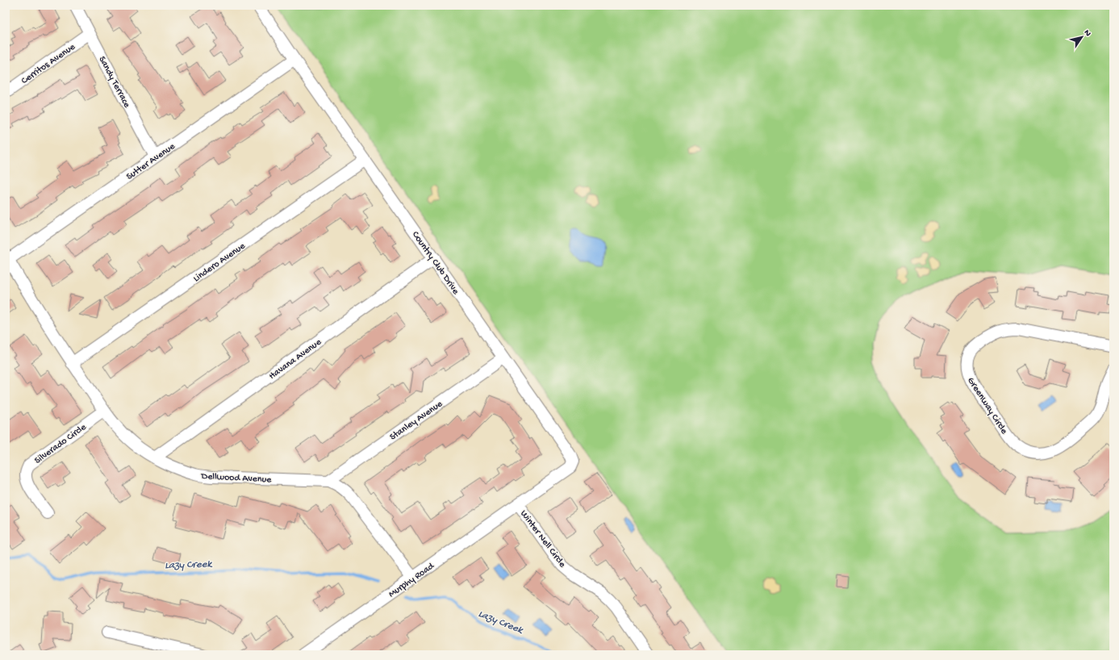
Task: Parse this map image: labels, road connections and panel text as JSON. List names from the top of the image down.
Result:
{
  "streets": {
    "street": [
      "Cerritos Avenue",
      "Sandy Terrace",
      "Sutter Avenue",
      "Lindero Avenue",
      "Country Club Drive",
      "Havana Avenue",
      "Greenway Circle",
      "Stanley Avenue",
      "Silverado Circle",
      "Dellwood Avenue",
      "Winter Nell Circle",
      "Murphy Road"
    ]
  },
  "crossings": [
    ["Cerritos Avenue", "Sandy Terrace"],
    ["Sandy Terrace", "Sutter Avenue"],
    ["Sutter Avenue", "Country Club Drive"],
    ["Sutter Avenue", "Dellwood Avenue"],
    ["Lindero Avenue", "Country Club Drive"],
    ["Lindero Avenue", "Dellwood Avenue"],
    ["Country Club Drive", "Havana Avenue"],
    ["Country Club Drive", "Stanley Avenue"],
    ["Country Club Drive", "Winter Nell Circle"],
    ["Country Club Drive", "Murphy Road"],
    ["Havana Avenue", "Dellwood Avenue"],
    ["Stanley Avenue", "Dellwood Avenue"],
    ["Silverado Circle", "Dellwood Avenue"],
    ["Dellwood Avenue", "Murphy Road"],
    ["Winter Nell Circle", "Murphy Road"]
  ],
  "water": ["Lazy Creek"],
  "north": "top right"
}
